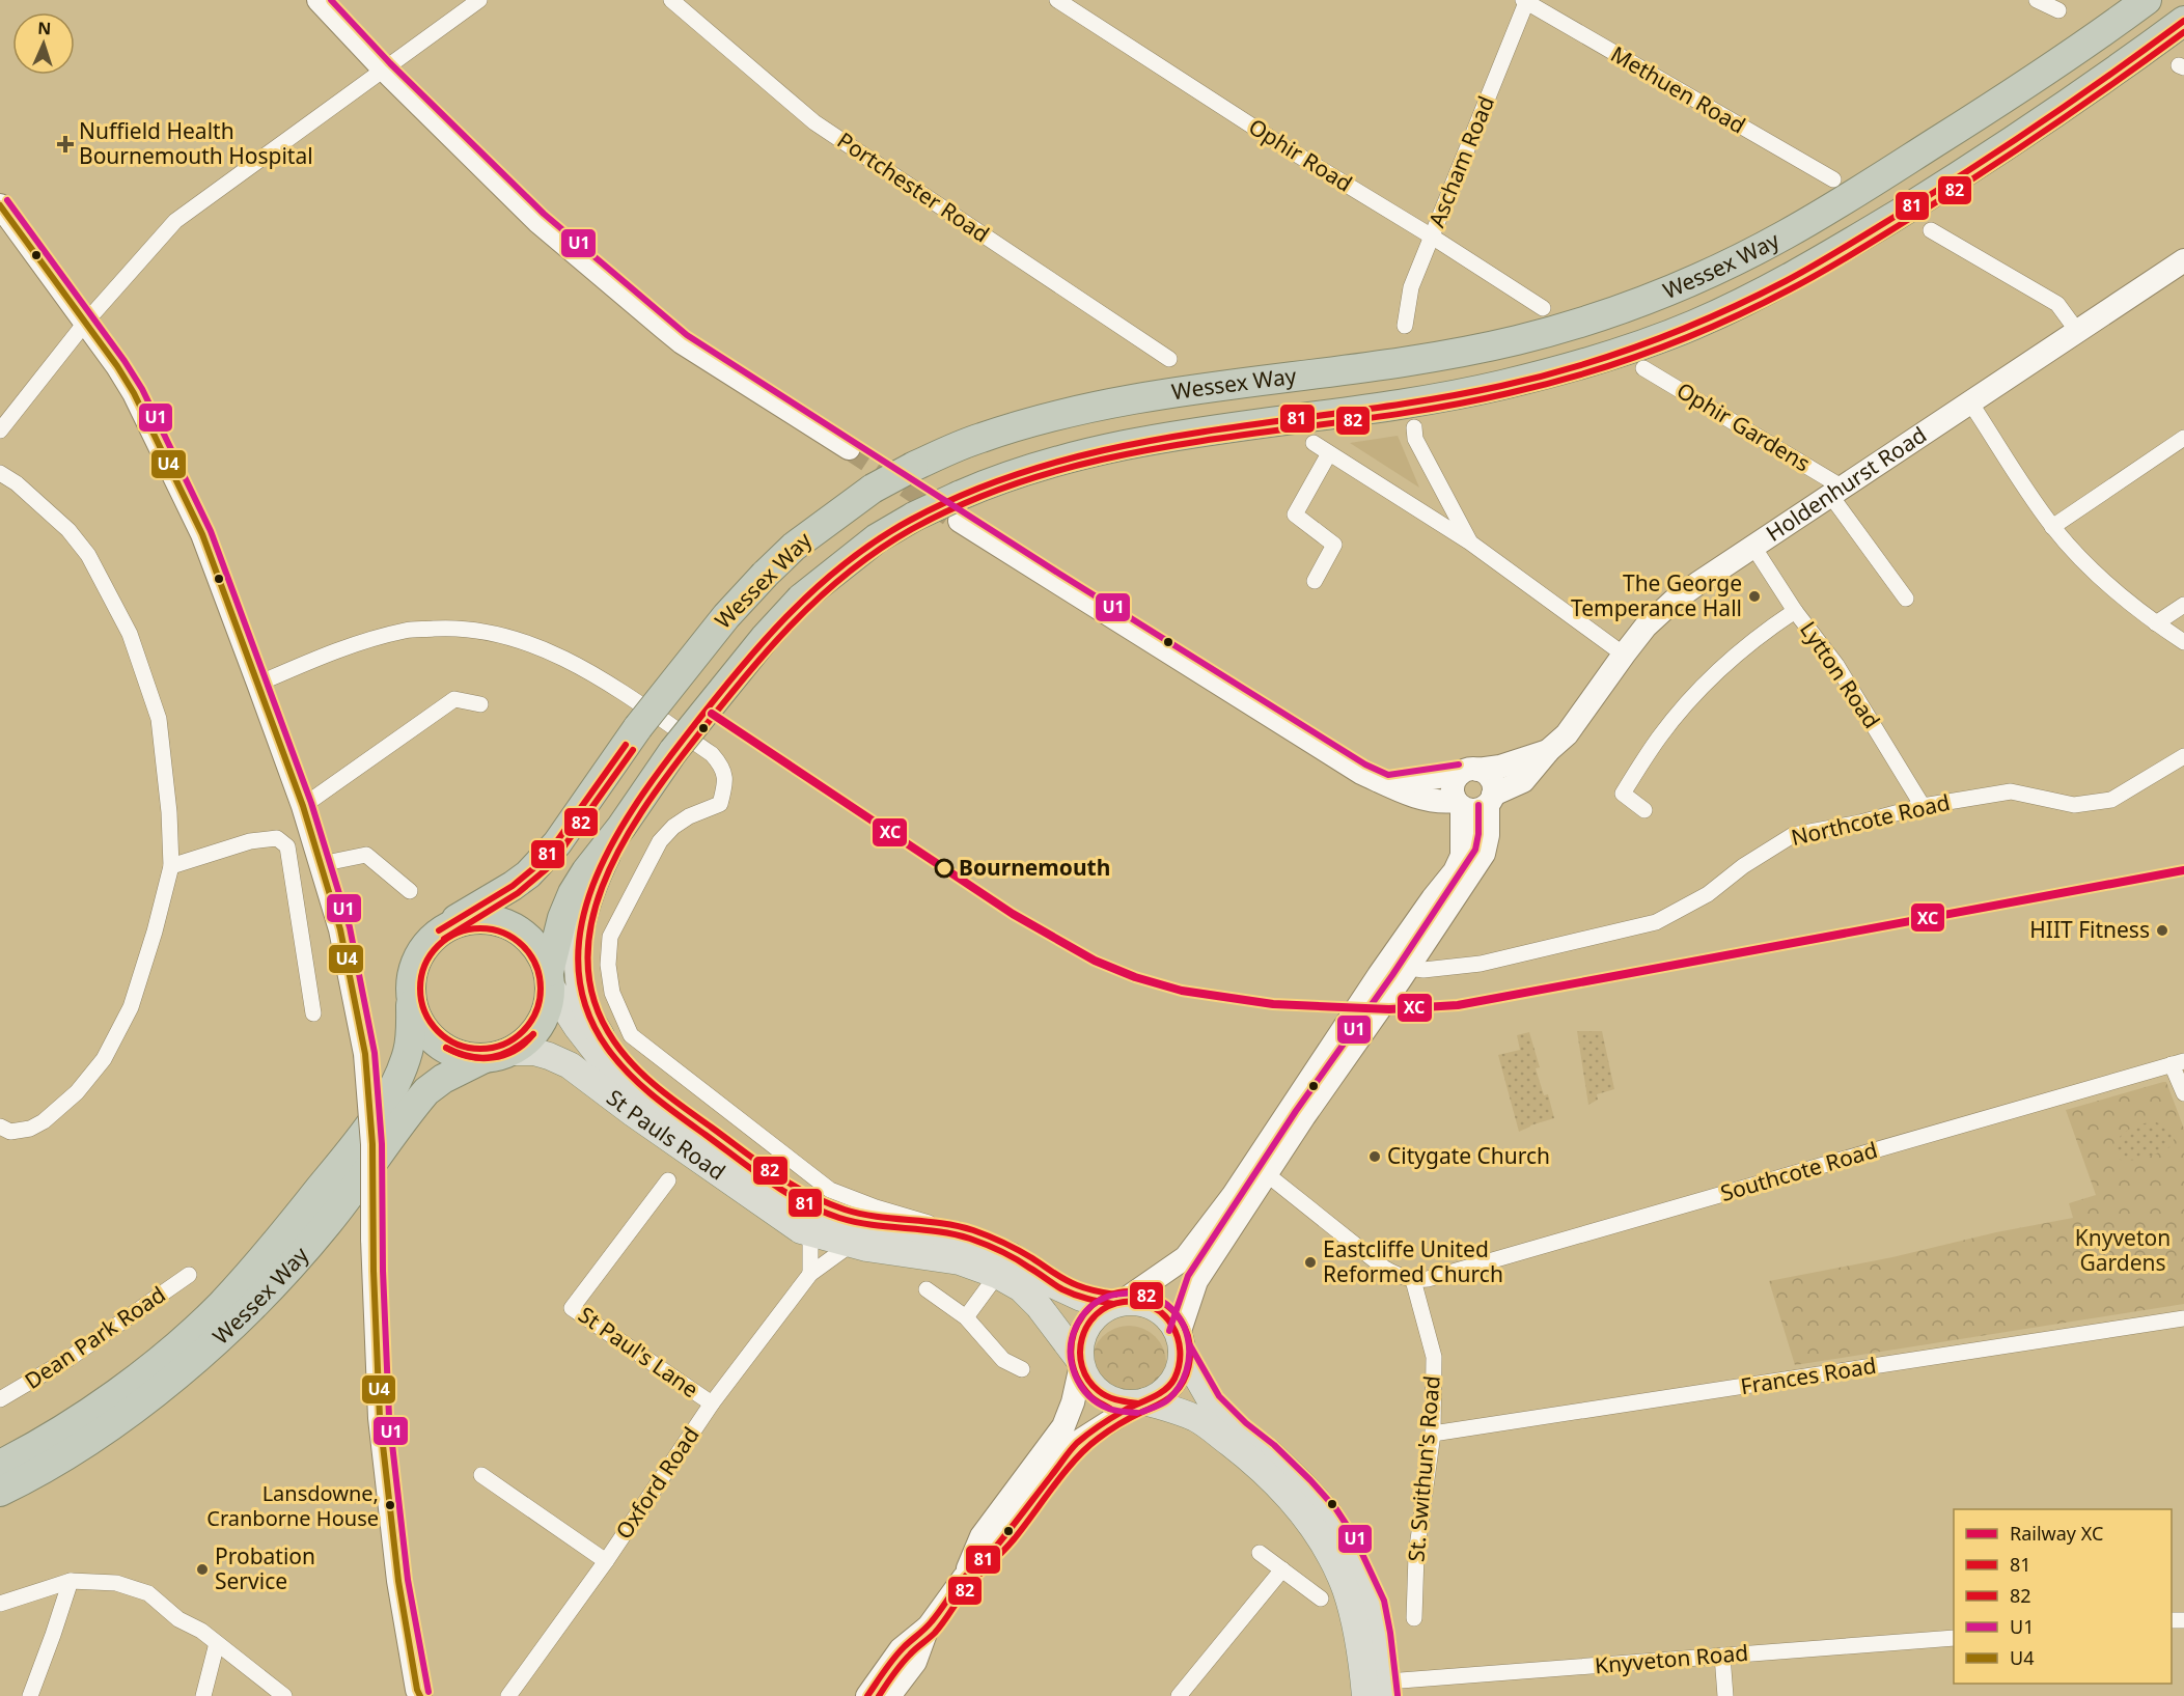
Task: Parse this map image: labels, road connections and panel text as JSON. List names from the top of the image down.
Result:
{
  "streets": {
    "highway": ["Wessex Way"],
    "main road": ["St Pauls Road"],
    "street": [
      "Methuen Road",
      "Ophir Road",
      "Ascham Road",
      "Portchester Road",
      "Ophir Gardens",
      "Holdenhurst Road",
      "Lytton Road",
      "Northcote Road",
      "Southcote Road",
      "Dean Park Road",
      "St Paul's Lane",
      "Frances Road",
      "St. Swithun's Road",
      "Oxford Road",
      "Knyveton Road"
    ]
  },
  "crossings": [
    ["Methuen Road", "Ascham Road"],
    ["Ophir Road", "Ascham Road"],
    ["Wessex Way", "Holdenhurst Road"],
    ["Wessex Way", "St Pauls Road"],
    ["Ophir Gardens", "Holdenhurst Road"],
    ["Holdenhurst Road", "Lytton Road"],
    ["Lytton Road", "Northcote Road"],
    ["St Pauls Road", "Oxford Road"],
    ["Southcote Road", "St. Swithun's Road"],
    ["St Paul's Lane", "Oxford Road"],
    ["Frances Road", "St. Swithun's Road"]
  ],
  "parks": ["Knyveton Gardens"],
  "places": {
    "health": ["Nuffield Health Bournemouth Hospital"],
    "other": [
      "The George Temperance Hall",
      "Bournemouth",
      "HIIT Fitness",
      "Citygate Church",
      "Eastcliffe United Reformed Church",
      "Lansdowne, Cranborne House",
      "Probation Service"
    ]
  },
  "lines": [
    "transit line U1",
    "transit line 81",
    "transit line 82",
    "transit line U4",
    "rail line XC"
  ],
  "legend": [
    "Railway XC",
    "81",
    "82",
    "U1",
    "U4"
  ],
  "north": "top"
}
